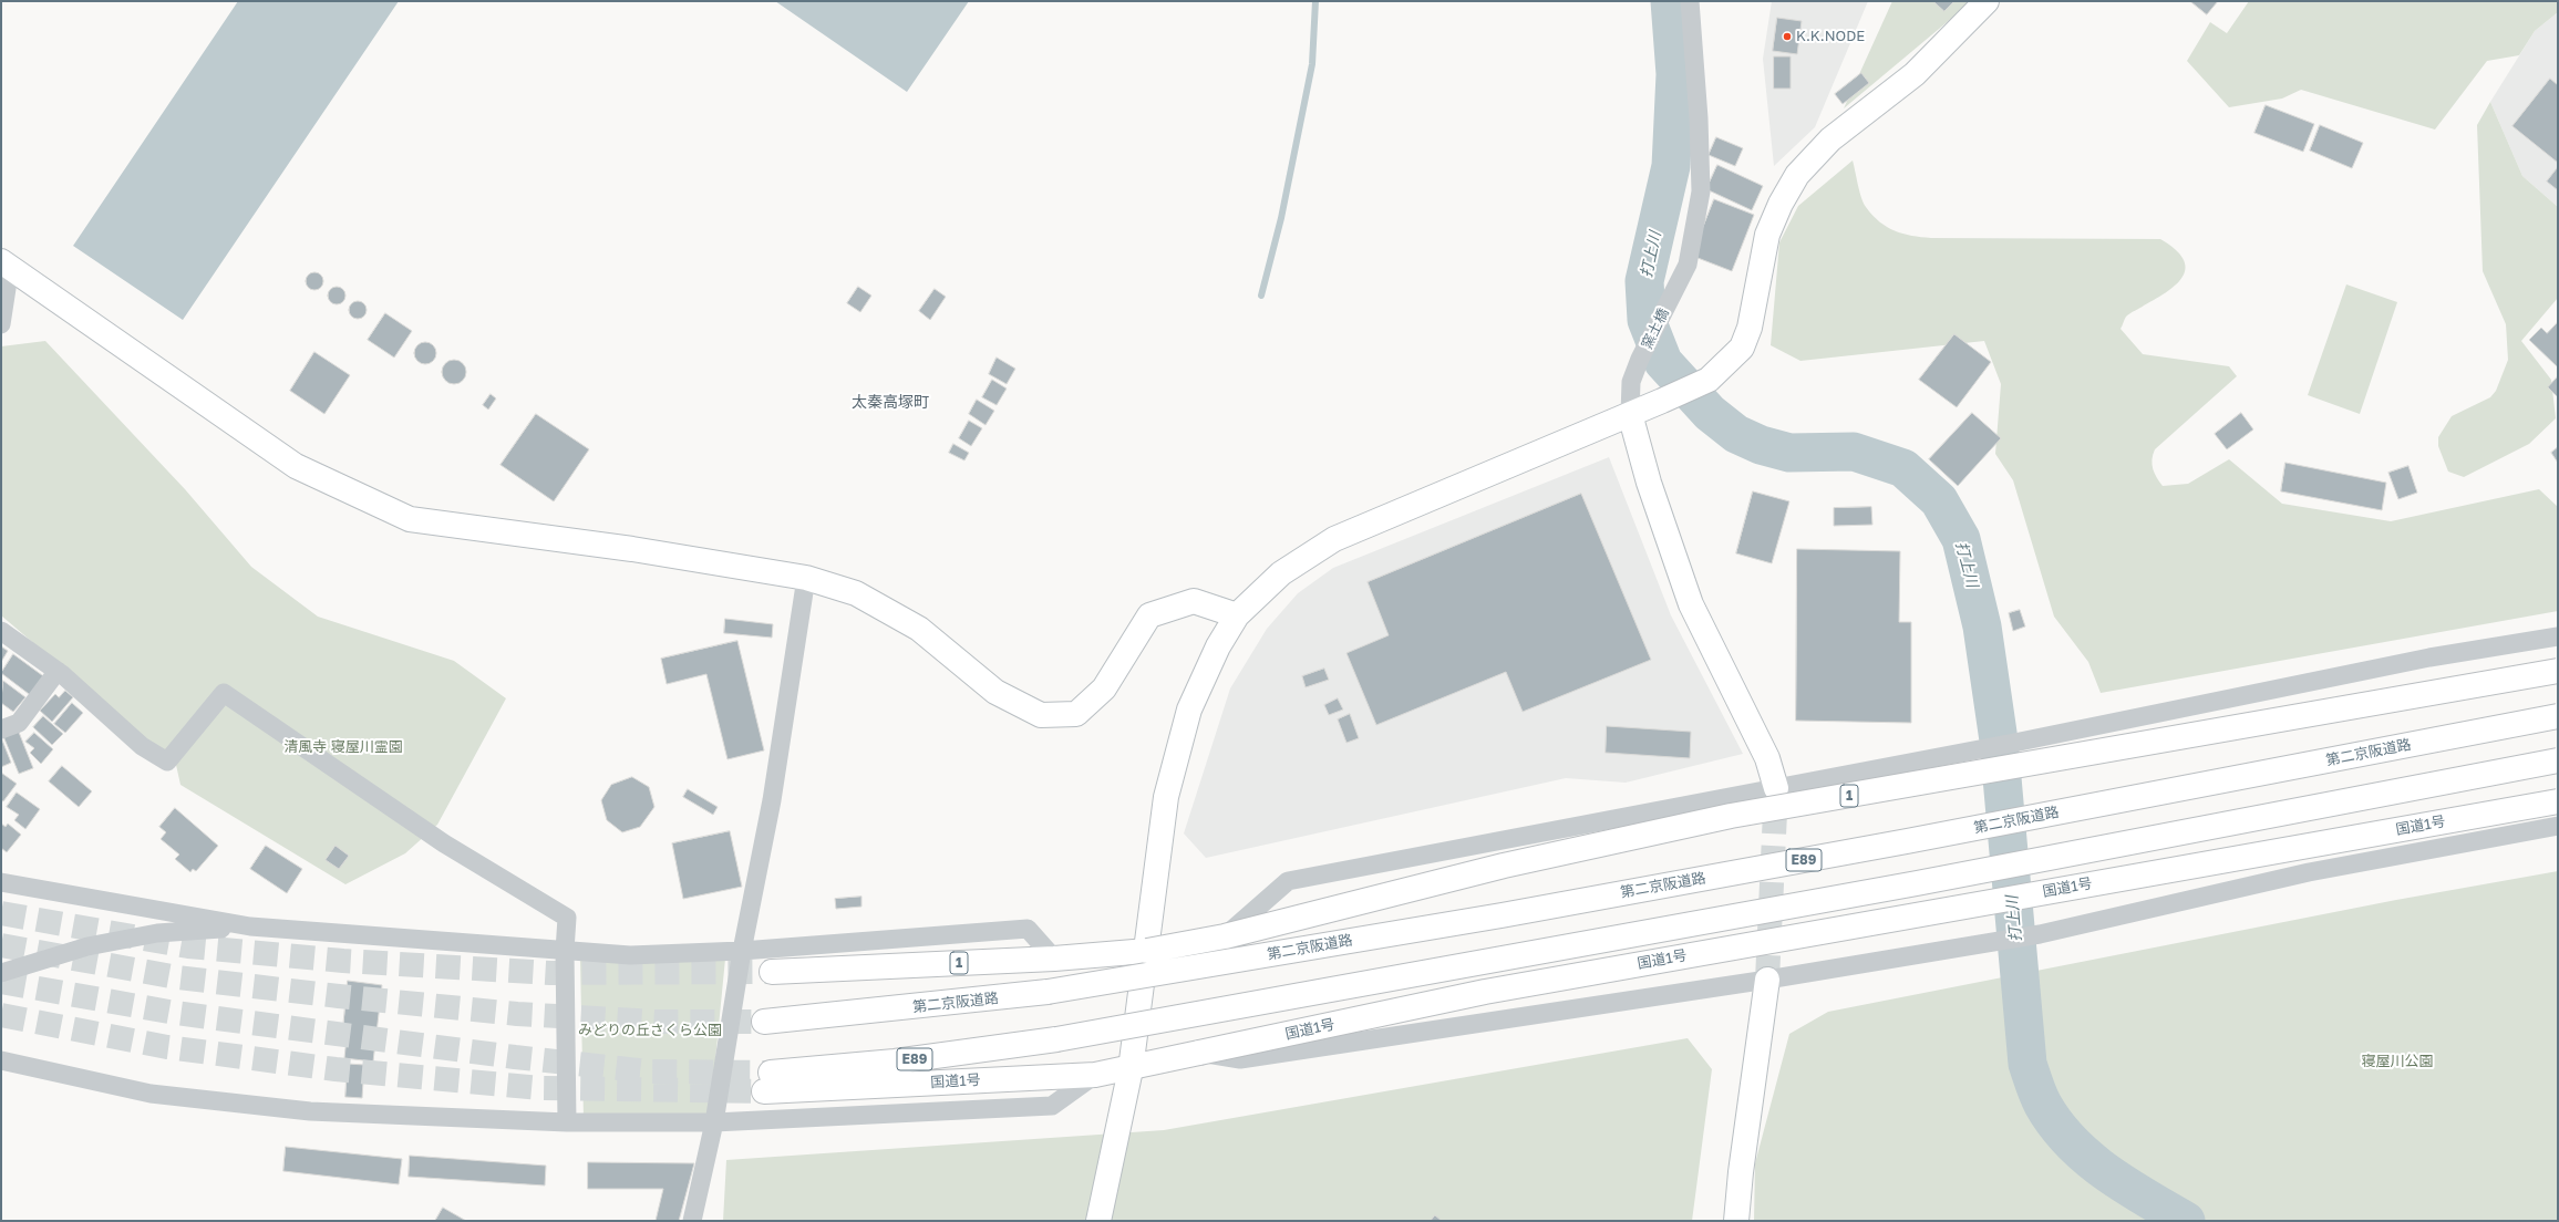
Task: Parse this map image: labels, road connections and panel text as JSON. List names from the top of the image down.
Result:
{
  "streets": {
    "main road": [
      "第二京阪道路",
      "1",
      "国道1号",
      "E89"
    ],
    "street": ["窯土橋"]
  },
  "districts": ["太秦高塚町"],
  "water": ["打上川"],
  "parks": ["清風寺 寝屋川霊園", "みどりの丘さくら公園", "寝屋川公園"],
  "places": ["K.K.NODE"]
}
